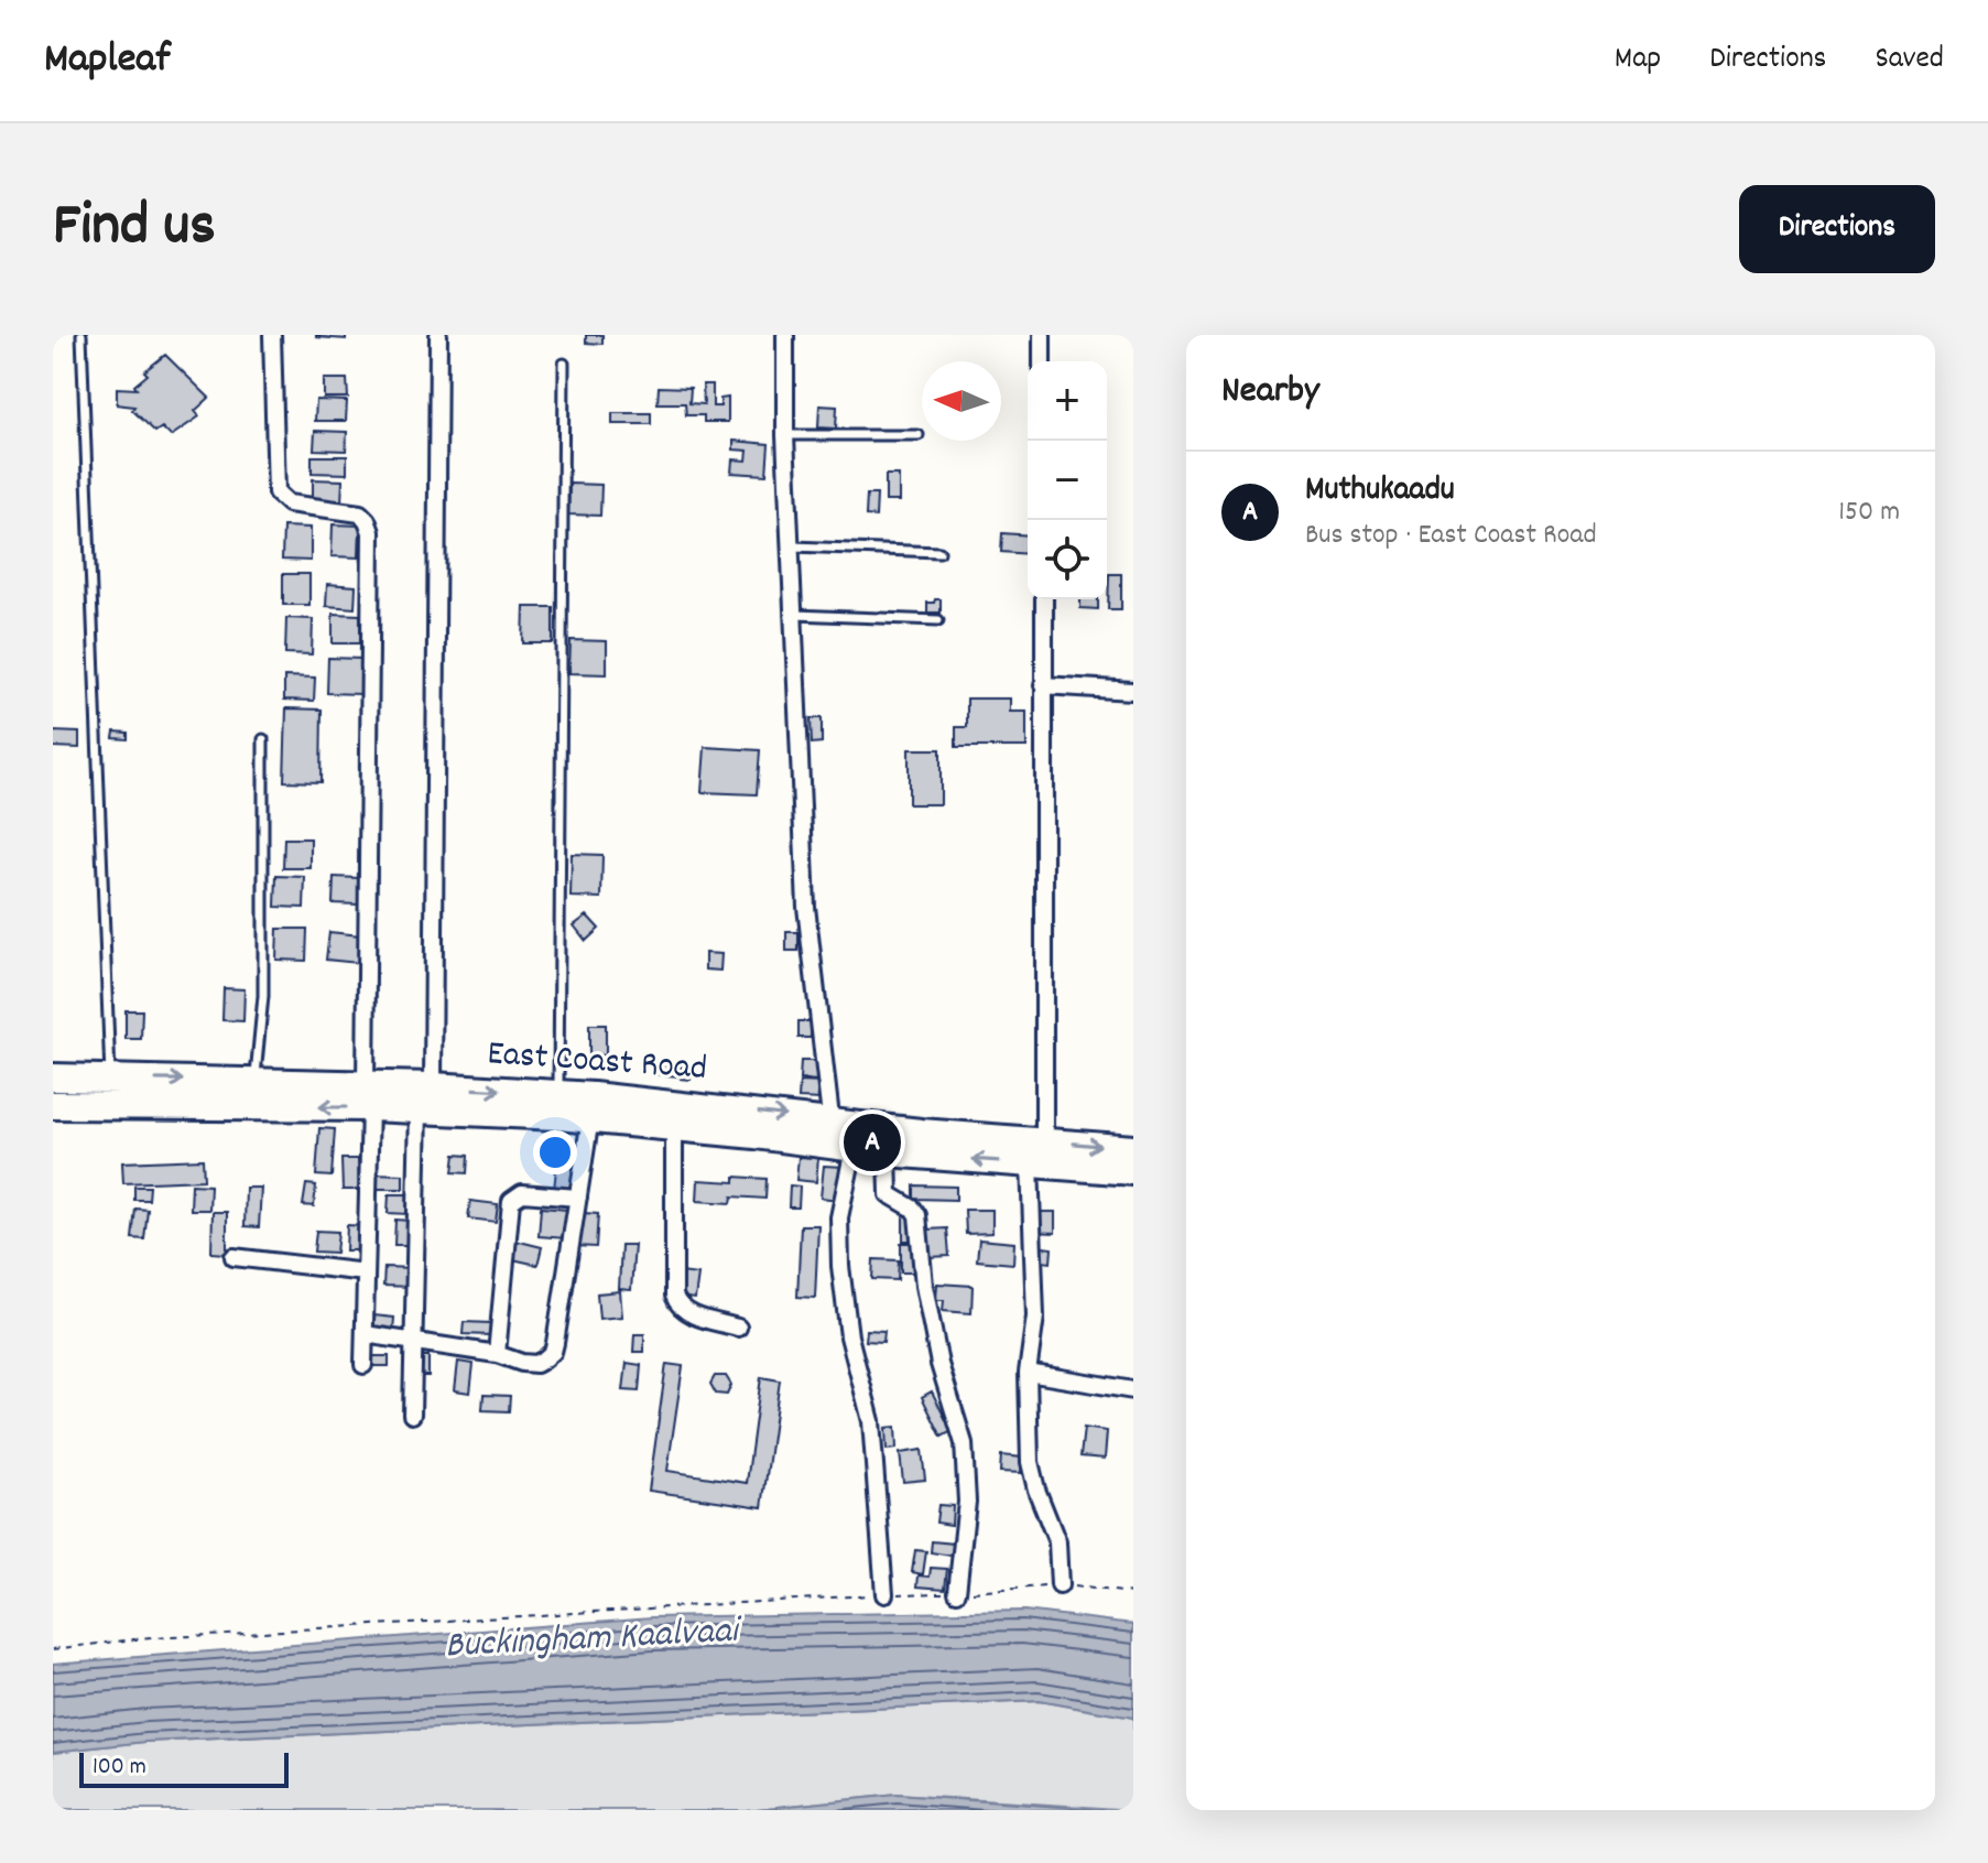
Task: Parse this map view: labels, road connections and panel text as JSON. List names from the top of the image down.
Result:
{
  "streets": {
    "main road": ["East Coast Road"]
  },
  "water": ["Buckingham Kaalvaai"],
  "scale_bar": "100 m",
  "north": "left",
  "page": {
    "header": "Mapleaf",
    "nav": ["Map", "Directions", "Saved"],
    "title": "Find us",
    "buttons": "Directions",
    "heading": "Nearby",
    "map_buttons": ["+", "−"],
    "list": [
      {
        "mark": "A",
        "name": "Muthukaadu",
        "note": "Bus stop · East Coast Road",
        "value": "150 m"
      }
    ],
    "pins": "A",
    "scale": "100 m"
  }
}
